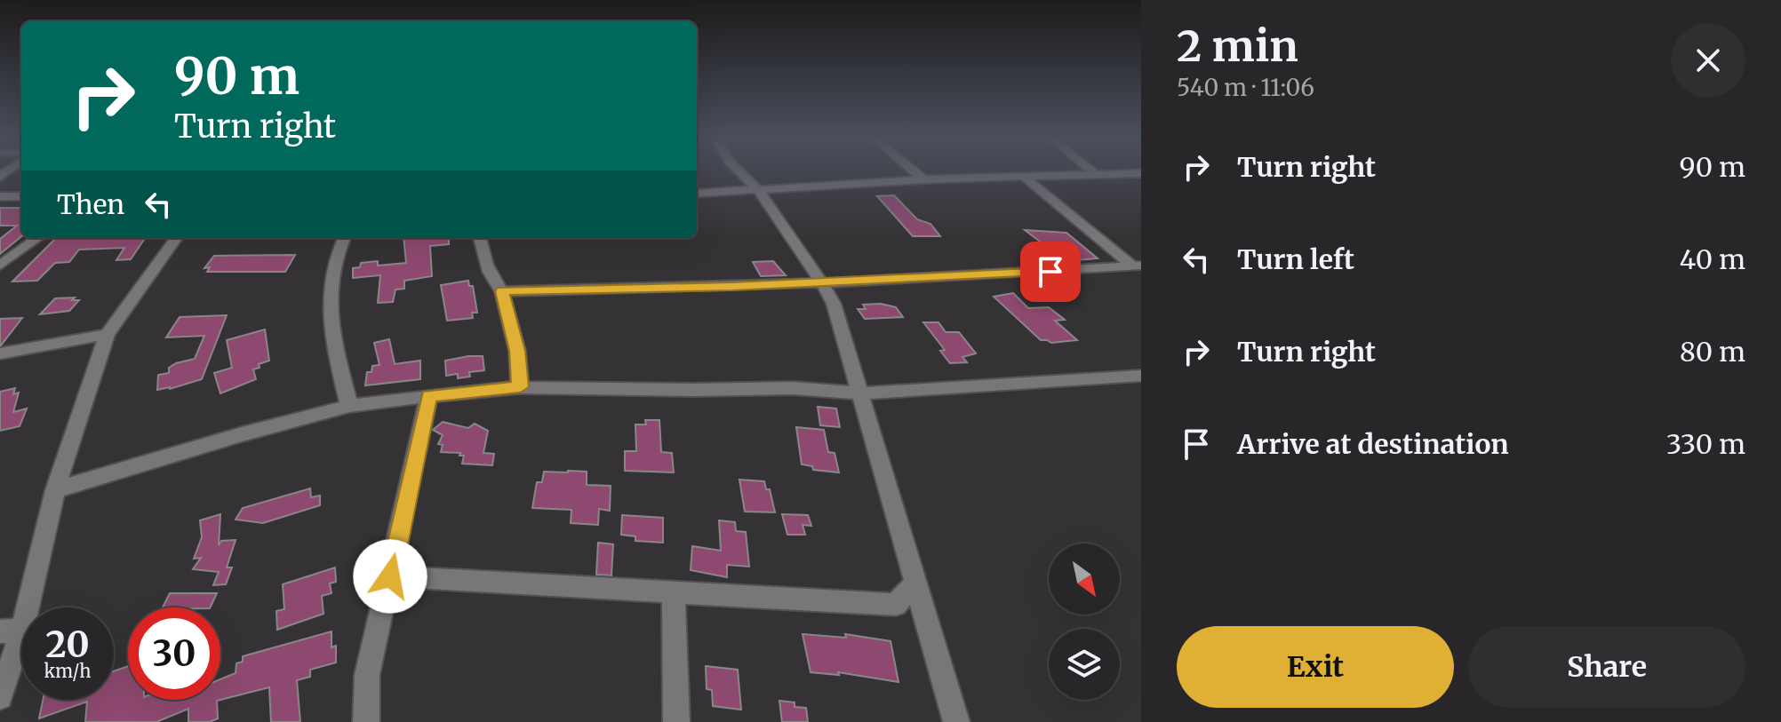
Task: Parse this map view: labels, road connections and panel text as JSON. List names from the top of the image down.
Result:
{
  "north": "bottom right",
  "page": {
    "heading": ["2 min", "540 m · 11:06"],
    "turn": ["90 m", "Turn right"],
    "list": [
      {
        "name": "Turn right",
        "value": "90 m"
      },
      {
        "name": "Turn left",
        "value": "40 m"
      },
      {
        "name": "Turn right",
        "value": "80 m"
      },
      {
        "name": "Arrive at destination",
        "value": "330 m"
      }
    ],
    "then": "Then",
    "speed": "20 km/h",
    "limit": "30",
    "buttons": ["Exit", "Share"]
  }
}
